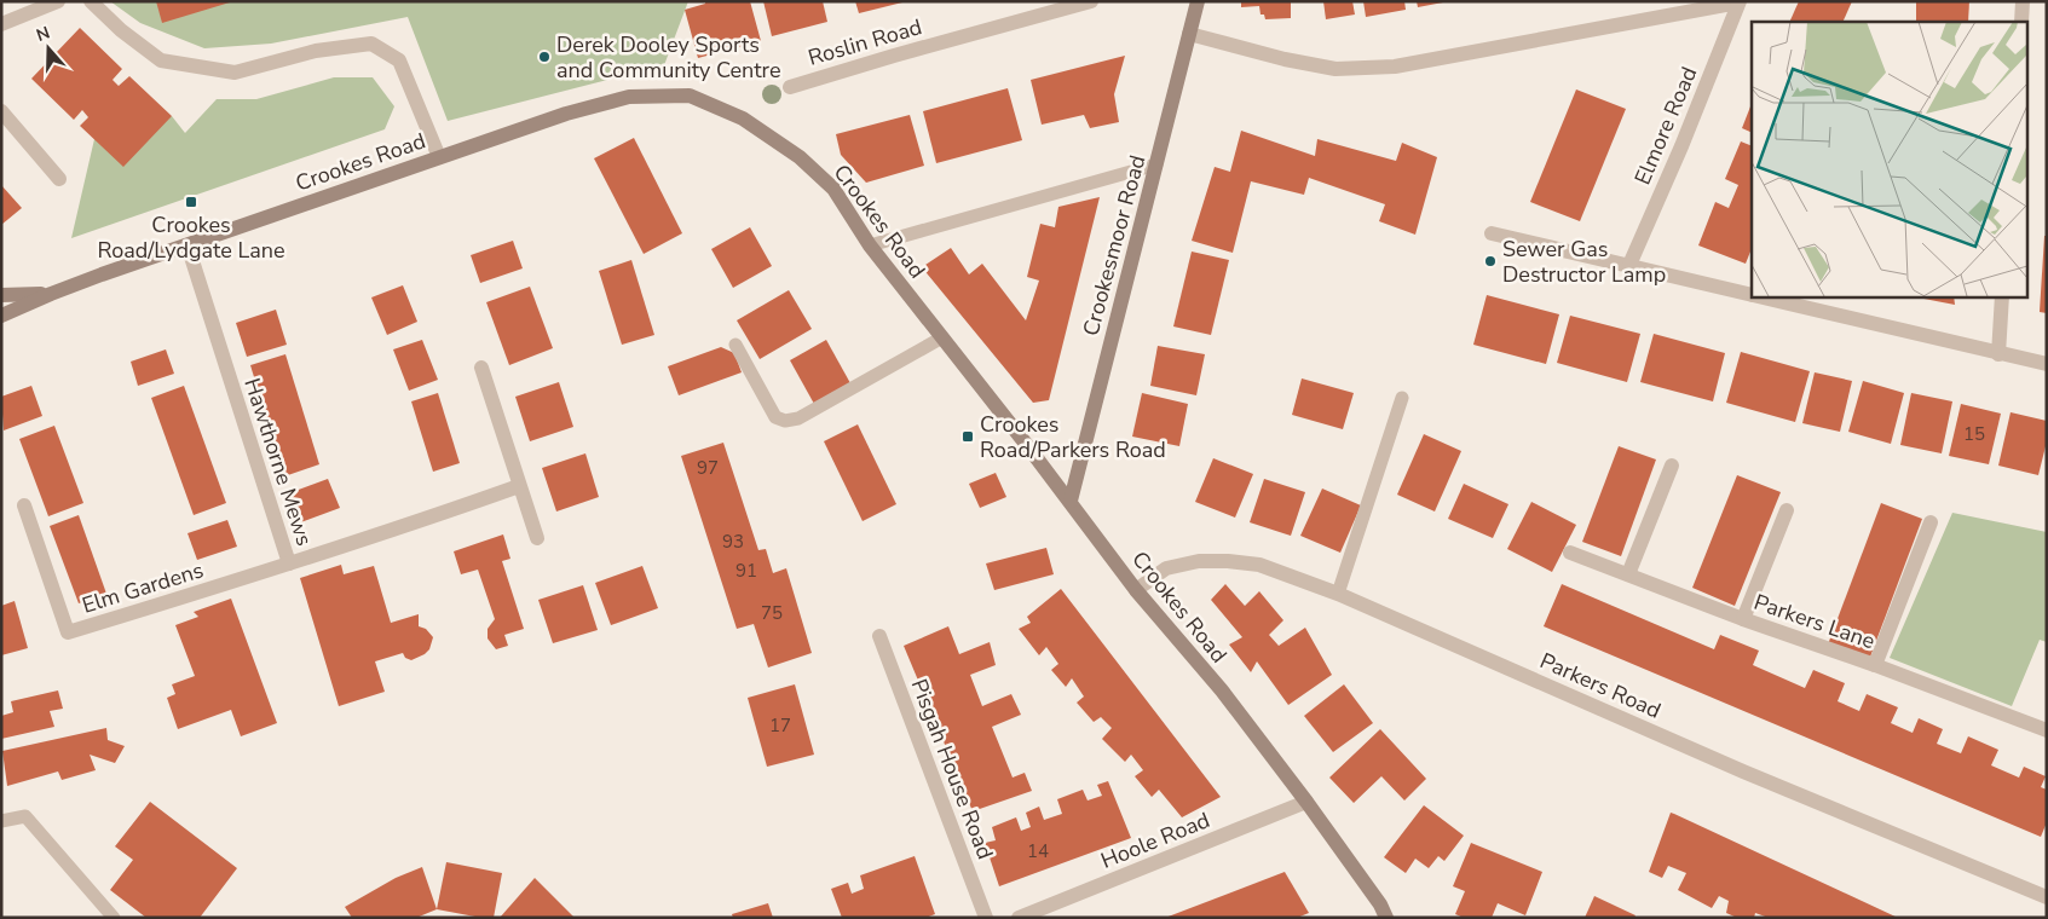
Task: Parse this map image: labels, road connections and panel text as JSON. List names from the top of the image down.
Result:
{
  "streets": {
    "street": [
      "Roslin Road",
      "Elmore Road",
      "Crookes Road",
      "Crookesmoor Road",
      "Hawthorne Mews",
      "Elm Gardens",
      "Parkers Lane",
      "Parkers Road",
      "Pisgah House Road",
      "Hoole Road"
    ]
  },
  "crossings": [
    ["Crookes Road", "Crookesmoor Road"],
    ["Crookes Road", "Hawthorne Mews"],
    ["Crookes Road", "Parkers Road"],
    ["Crookes Road", "Hoole Road"],
    ["Hawthorne Mews", "Elm Gardens"]
  ],
  "places": {
    "other": ["Derek Dooley Sports and Community Centre", "Sewer Gas Destructor Lamp"],
    "transit": ["Crookes Road/Lydgate Lane", "Crookes Road/Parkers Road"]
  },
  "house_numbers": [
    "15",
    "97",
    "93",
    "91",
    "75",
    "17",
    "14"
  ],
  "north": "top"
}
